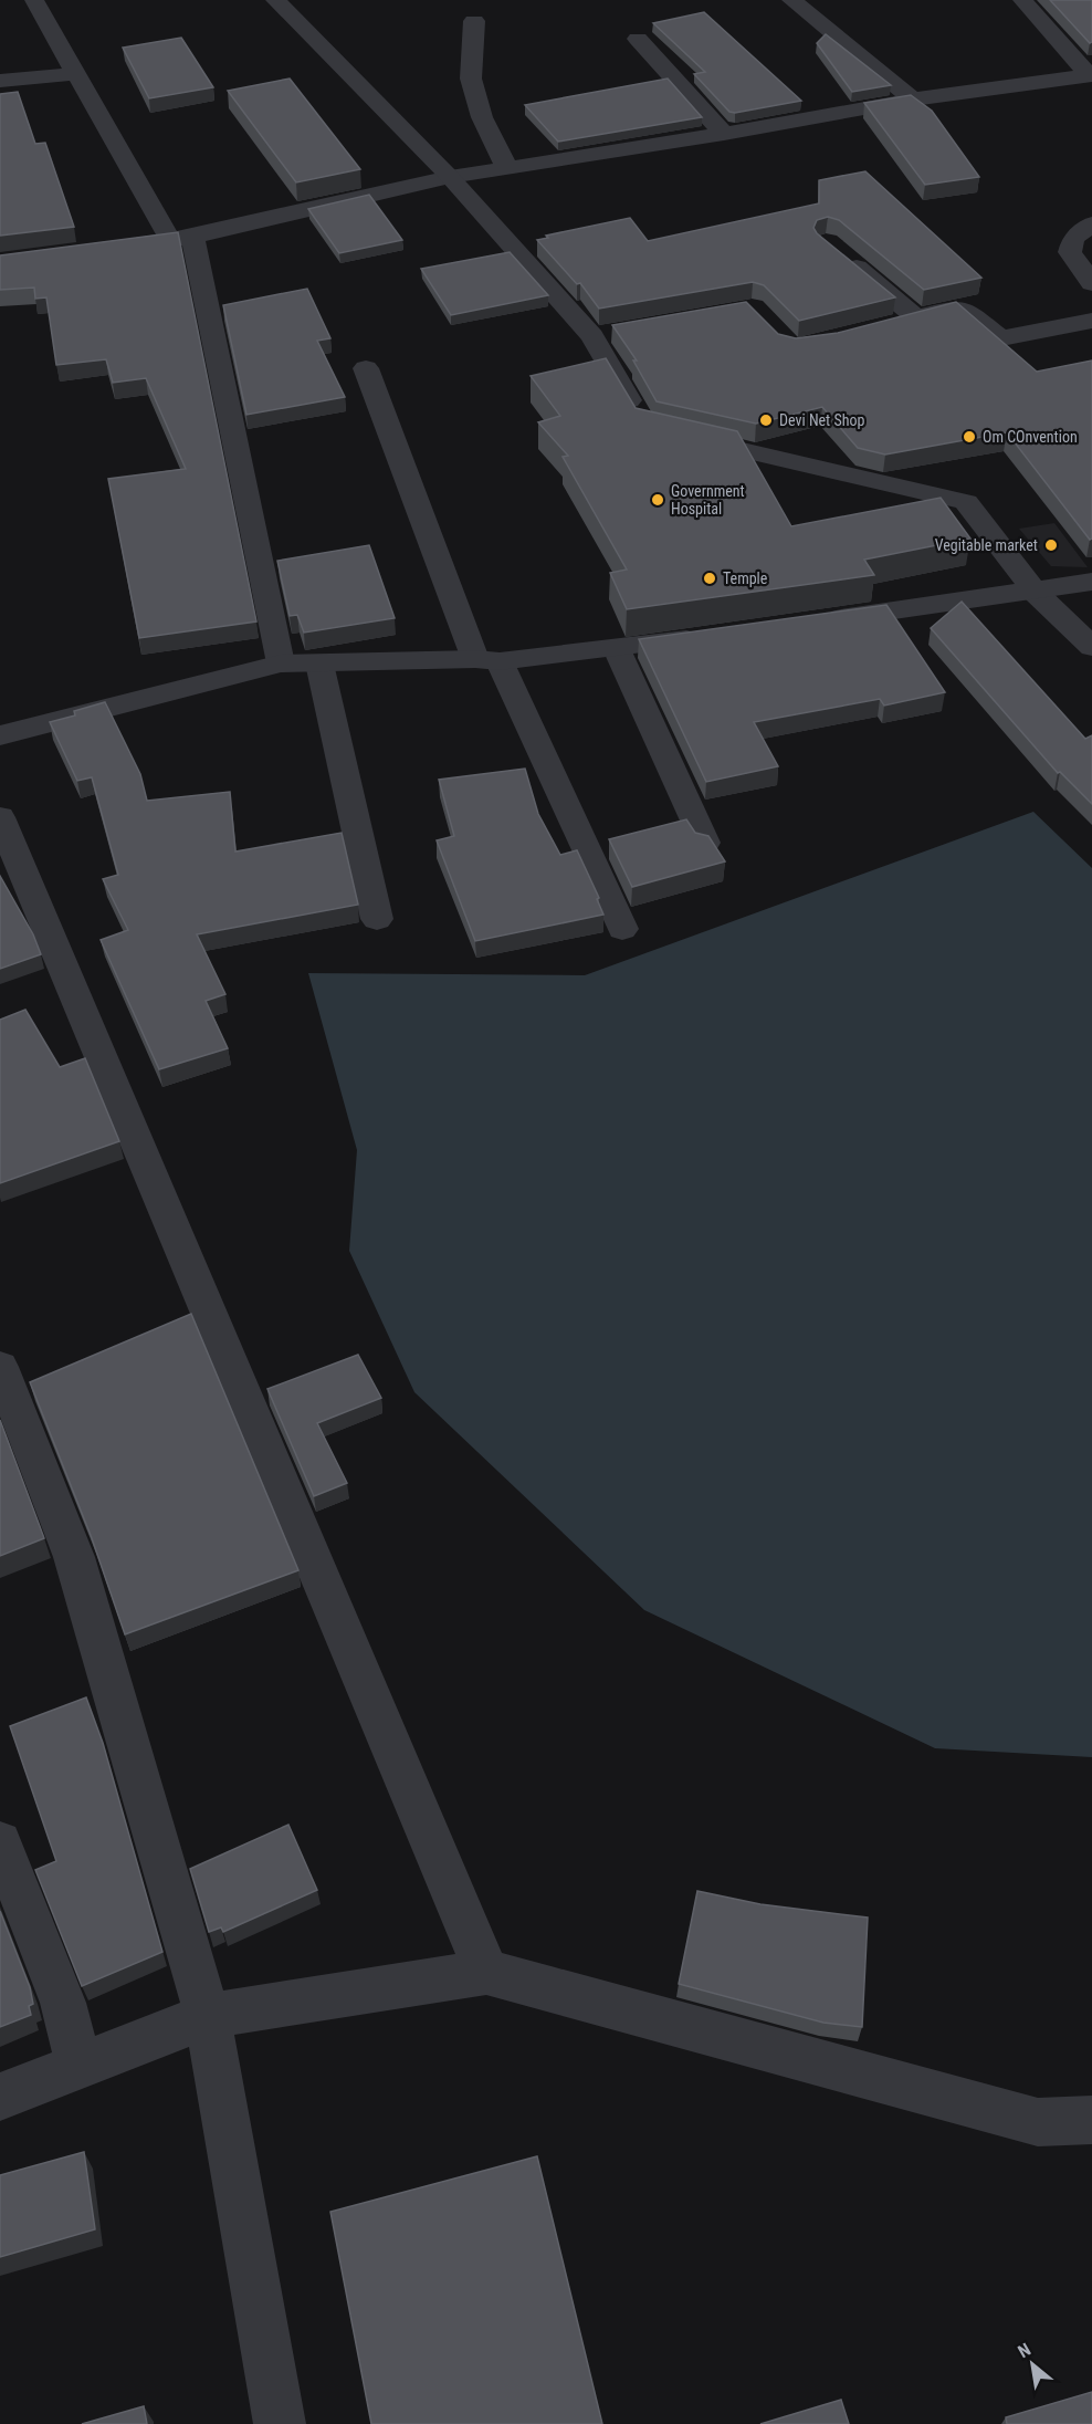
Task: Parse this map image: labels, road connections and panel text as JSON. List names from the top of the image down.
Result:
{
  "places": [
    "Devi Net Shop",
    "Om COnvention",
    "Government Hospital",
    "Vegitable market",
    "Temple"
  ],
  "north": "top left"
}
